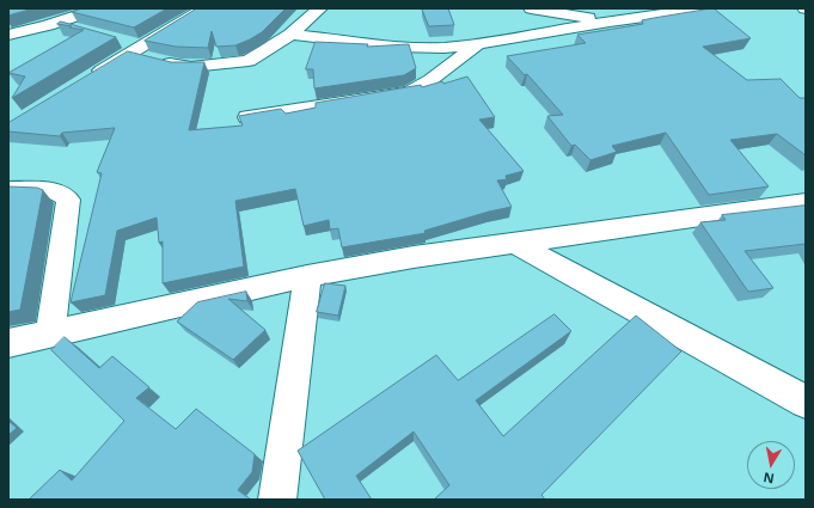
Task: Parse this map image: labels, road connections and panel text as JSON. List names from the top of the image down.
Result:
{
  "north": "bottom"
}
